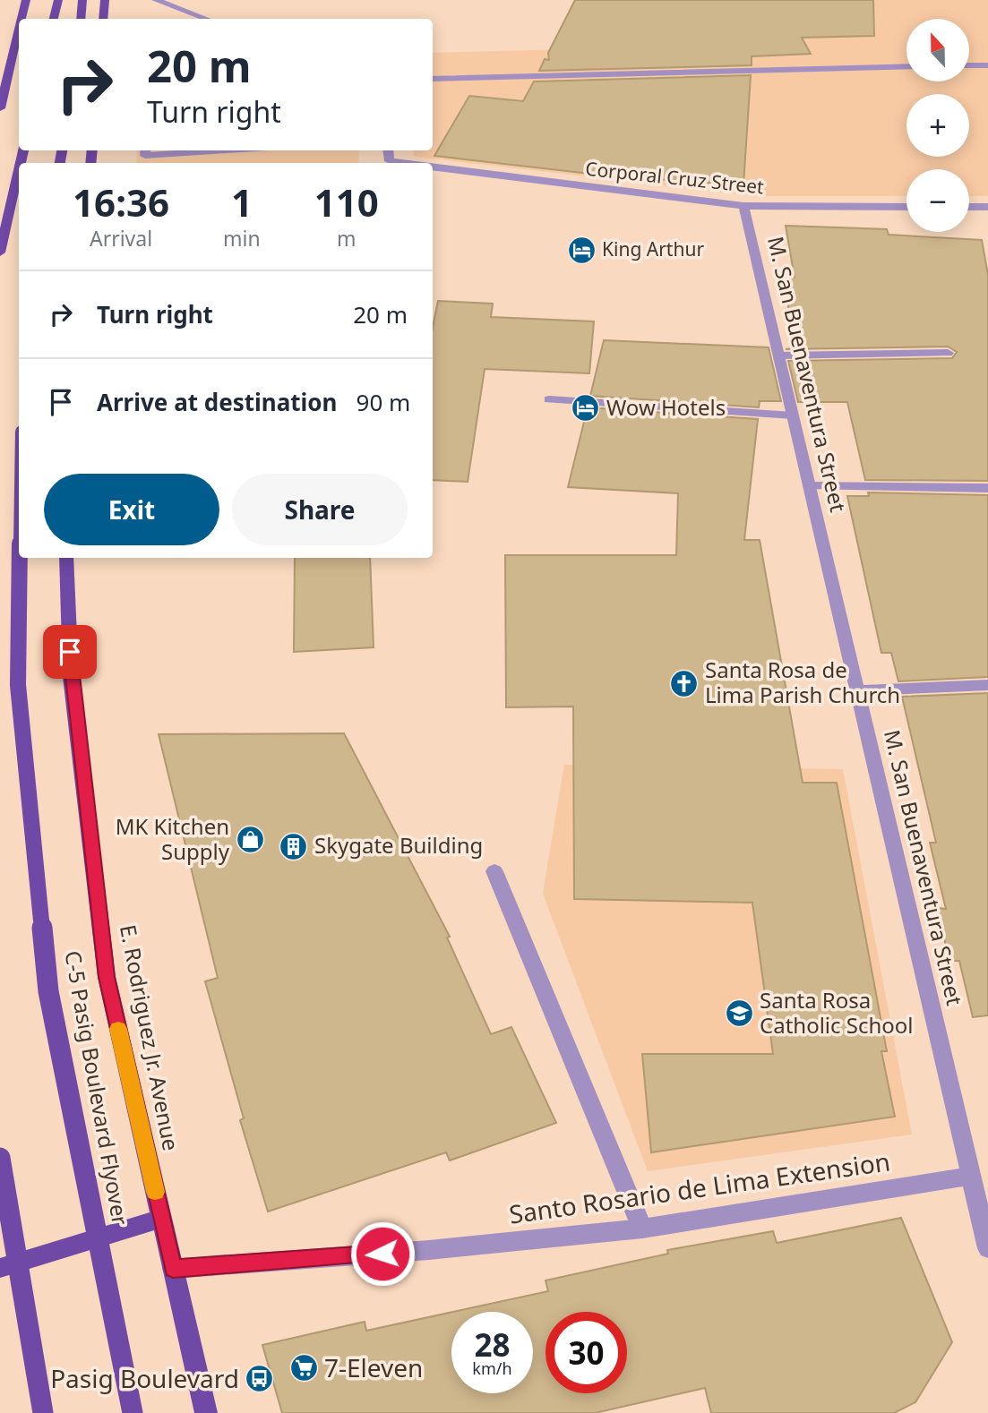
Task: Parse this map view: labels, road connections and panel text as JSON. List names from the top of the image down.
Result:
{
  "streets": {
    "main road": ["E. Rodriguez Jr. Avenue", "C-5 Pasig Boulevard Flyover"],
    "street": ["Corporal Cruz Street", "M. San Buenaventura Street", "Santo Rosario de Lima Extension"]
  },
  "crossings": [
    ["Corporal Cruz Street", "M. San Buenaventura Street"],
    ["M. San Buenaventura Street", "Santo Rosario de Lima Extension"],
    ["E. Rodriguez Jr. Avenue", "Santo Rosario de Lima Extension"]
  ],
  "places": {
    "hotel": ["King Arthur", "Wow Hotels"],
    "church": ["Santa Rosa de Lima Parish Church"],
    "shop": ["MK Kitchen Supply"],
    "building": ["Skygate Building"],
    "school or university": ["Santa Rosa Catholic School"],
    "supermarket": ["7-Eleven"],
    "bus stop": ["Pasig Boulevard"]
  },
  "north": "top",
  "page": {
    "map_buttons": ["+", "−"],
    "turn": ["20 m", "Turn right"],
    "eta": [
      "16:36",
      "Arrival",
      "1",
      "min",
      "110",
      "m"
    ],
    "list": [
      {
        "name": "Turn right",
        "value": "20 m"
      },
      {
        "name": "Arrive at destination",
        "value": "90 m"
      }
    ],
    "buttons": ["Exit", "Share"],
    "speed": "28 km/h",
    "limit": "30"
  }
}
